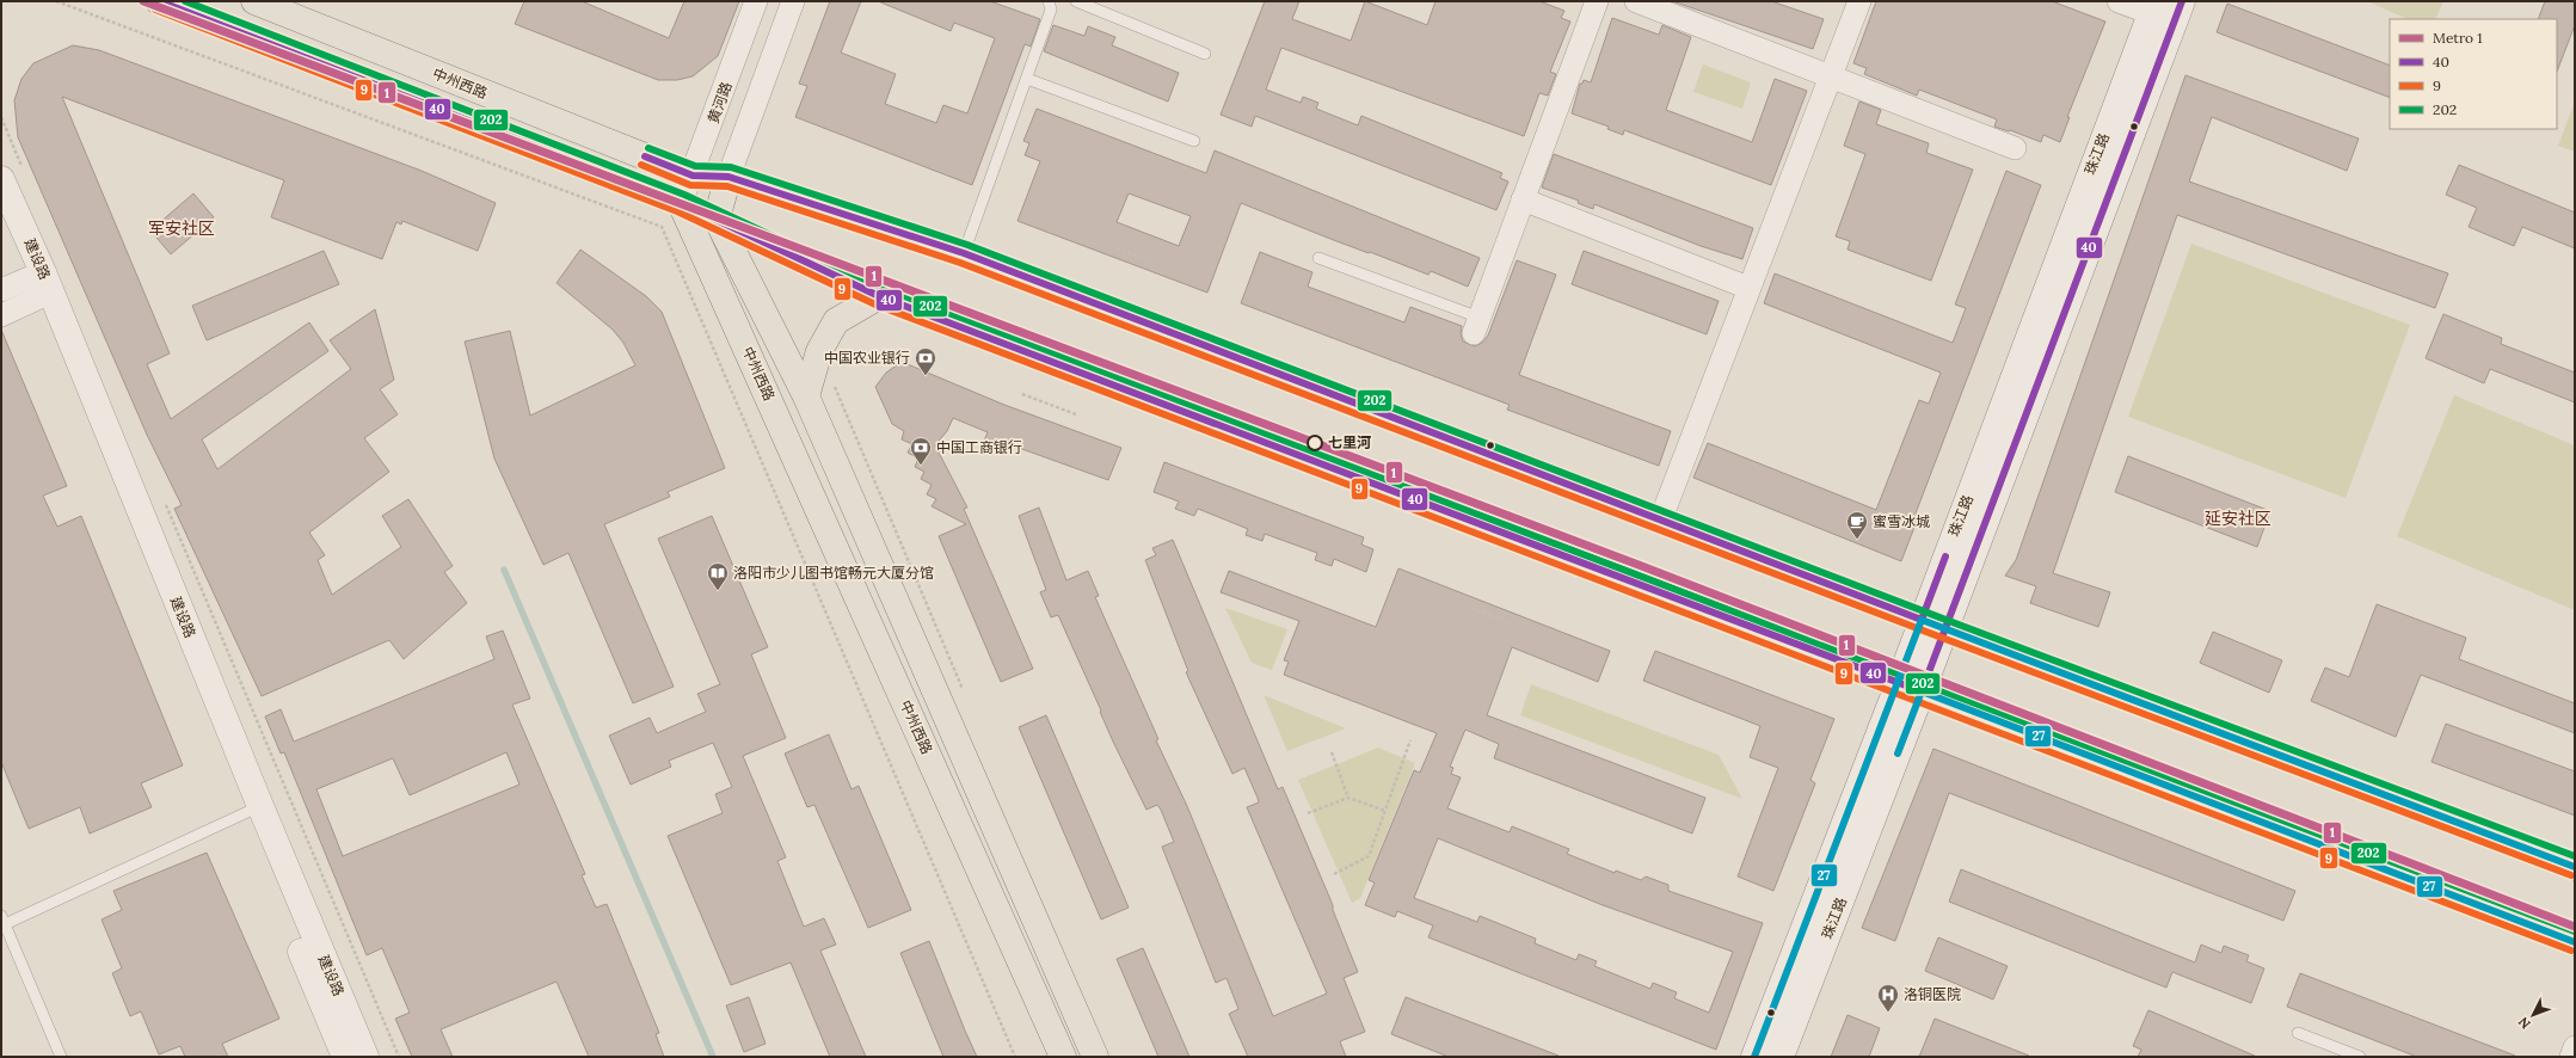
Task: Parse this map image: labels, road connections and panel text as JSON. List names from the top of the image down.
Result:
{
  "streets": {
    "main road": ["中州西路", "珠江路", "建设路"],
    "street": ["黄河路"]
  },
  "crossings": [
    ["中州西路", "黄河路"],
    ["中州西路", "珠江路"]
  ],
  "districts": ["军安社区", "延安社区"],
  "places": {
    "bank": ["中国农业银行", "中国工商银行"],
    "other": ["七里河"],
    "cafe": ["蜜雪冰城"],
    "library": ["洛阳市少儿图书馆畅元大厦分馆"],
    "hospital": ["洛铜医院"]
  },
  "lines": [
    "metro line 1",
    "transit line 40",
    "transit line 202",
    "transit line 9",
    "transit line 27"
  ],
  "legend": [
    "Metro 1",
    "40",
    "9",
    "202"
  ],
  "north": "bottom left"
}
